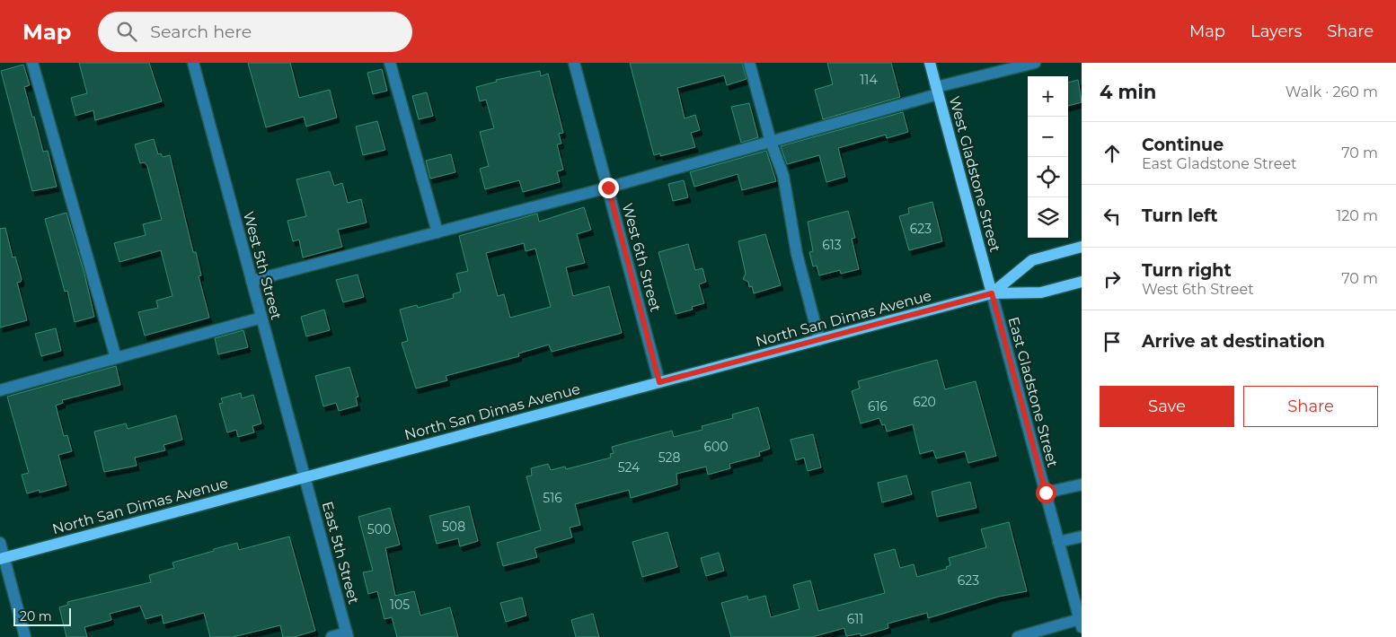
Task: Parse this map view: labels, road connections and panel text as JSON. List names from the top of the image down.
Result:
{
  "streets": {
    "main road": ["West Gladstone Street", "North San Dimas Avenue"],
    "street": [
      "West 6th Street",
      "West 5th Street",
      "East Gladstone Street",
      "East 5th Street"
    ]
  },
  "crossings": [
    ["West Gladstone Street", "North San Dimas Avenue"],
    ["West Gladstone Street", "East Gladstone Street"],
    ["West 6th Street", "North San Dimas Avenue"],
    ["West 5th Street", "North San Dimas Avenue"],
    ["West 5th Street", "East 5th Street"],
    ["North San Dimas Avenue", "East Gladstone Street"],
    ["North San Dimas Avenue", "East 5th Street"]
  ],
  "house_numbers": [
    "114",
    "623",
    "613",
    "620",
    "616",
    "600",
    "528",
    "524",
    "516",
    "508",
    "500",
    "623",
    "105",
    "611"
  ],
  "scale_bar": "20 m",
  "page": {
    "header": "Map",
    "search": "Search here",
    "nav": ["Map", "Layers", "Share"],
    "heading": ["4 min", "Walk · 260 m"],
    "map_buttons": ["+", "−"],
    "list": [
      ["Continue", "East Gladstone Street", "70 m"],
      ["Turn left", "120 m"],
      ["Turn right", "West 6th Street", "70 m"],
      "Arrive at destination"
    ],
    "buttons": ["Save", "Share"],
    "scale": "20 m"
  }
}
